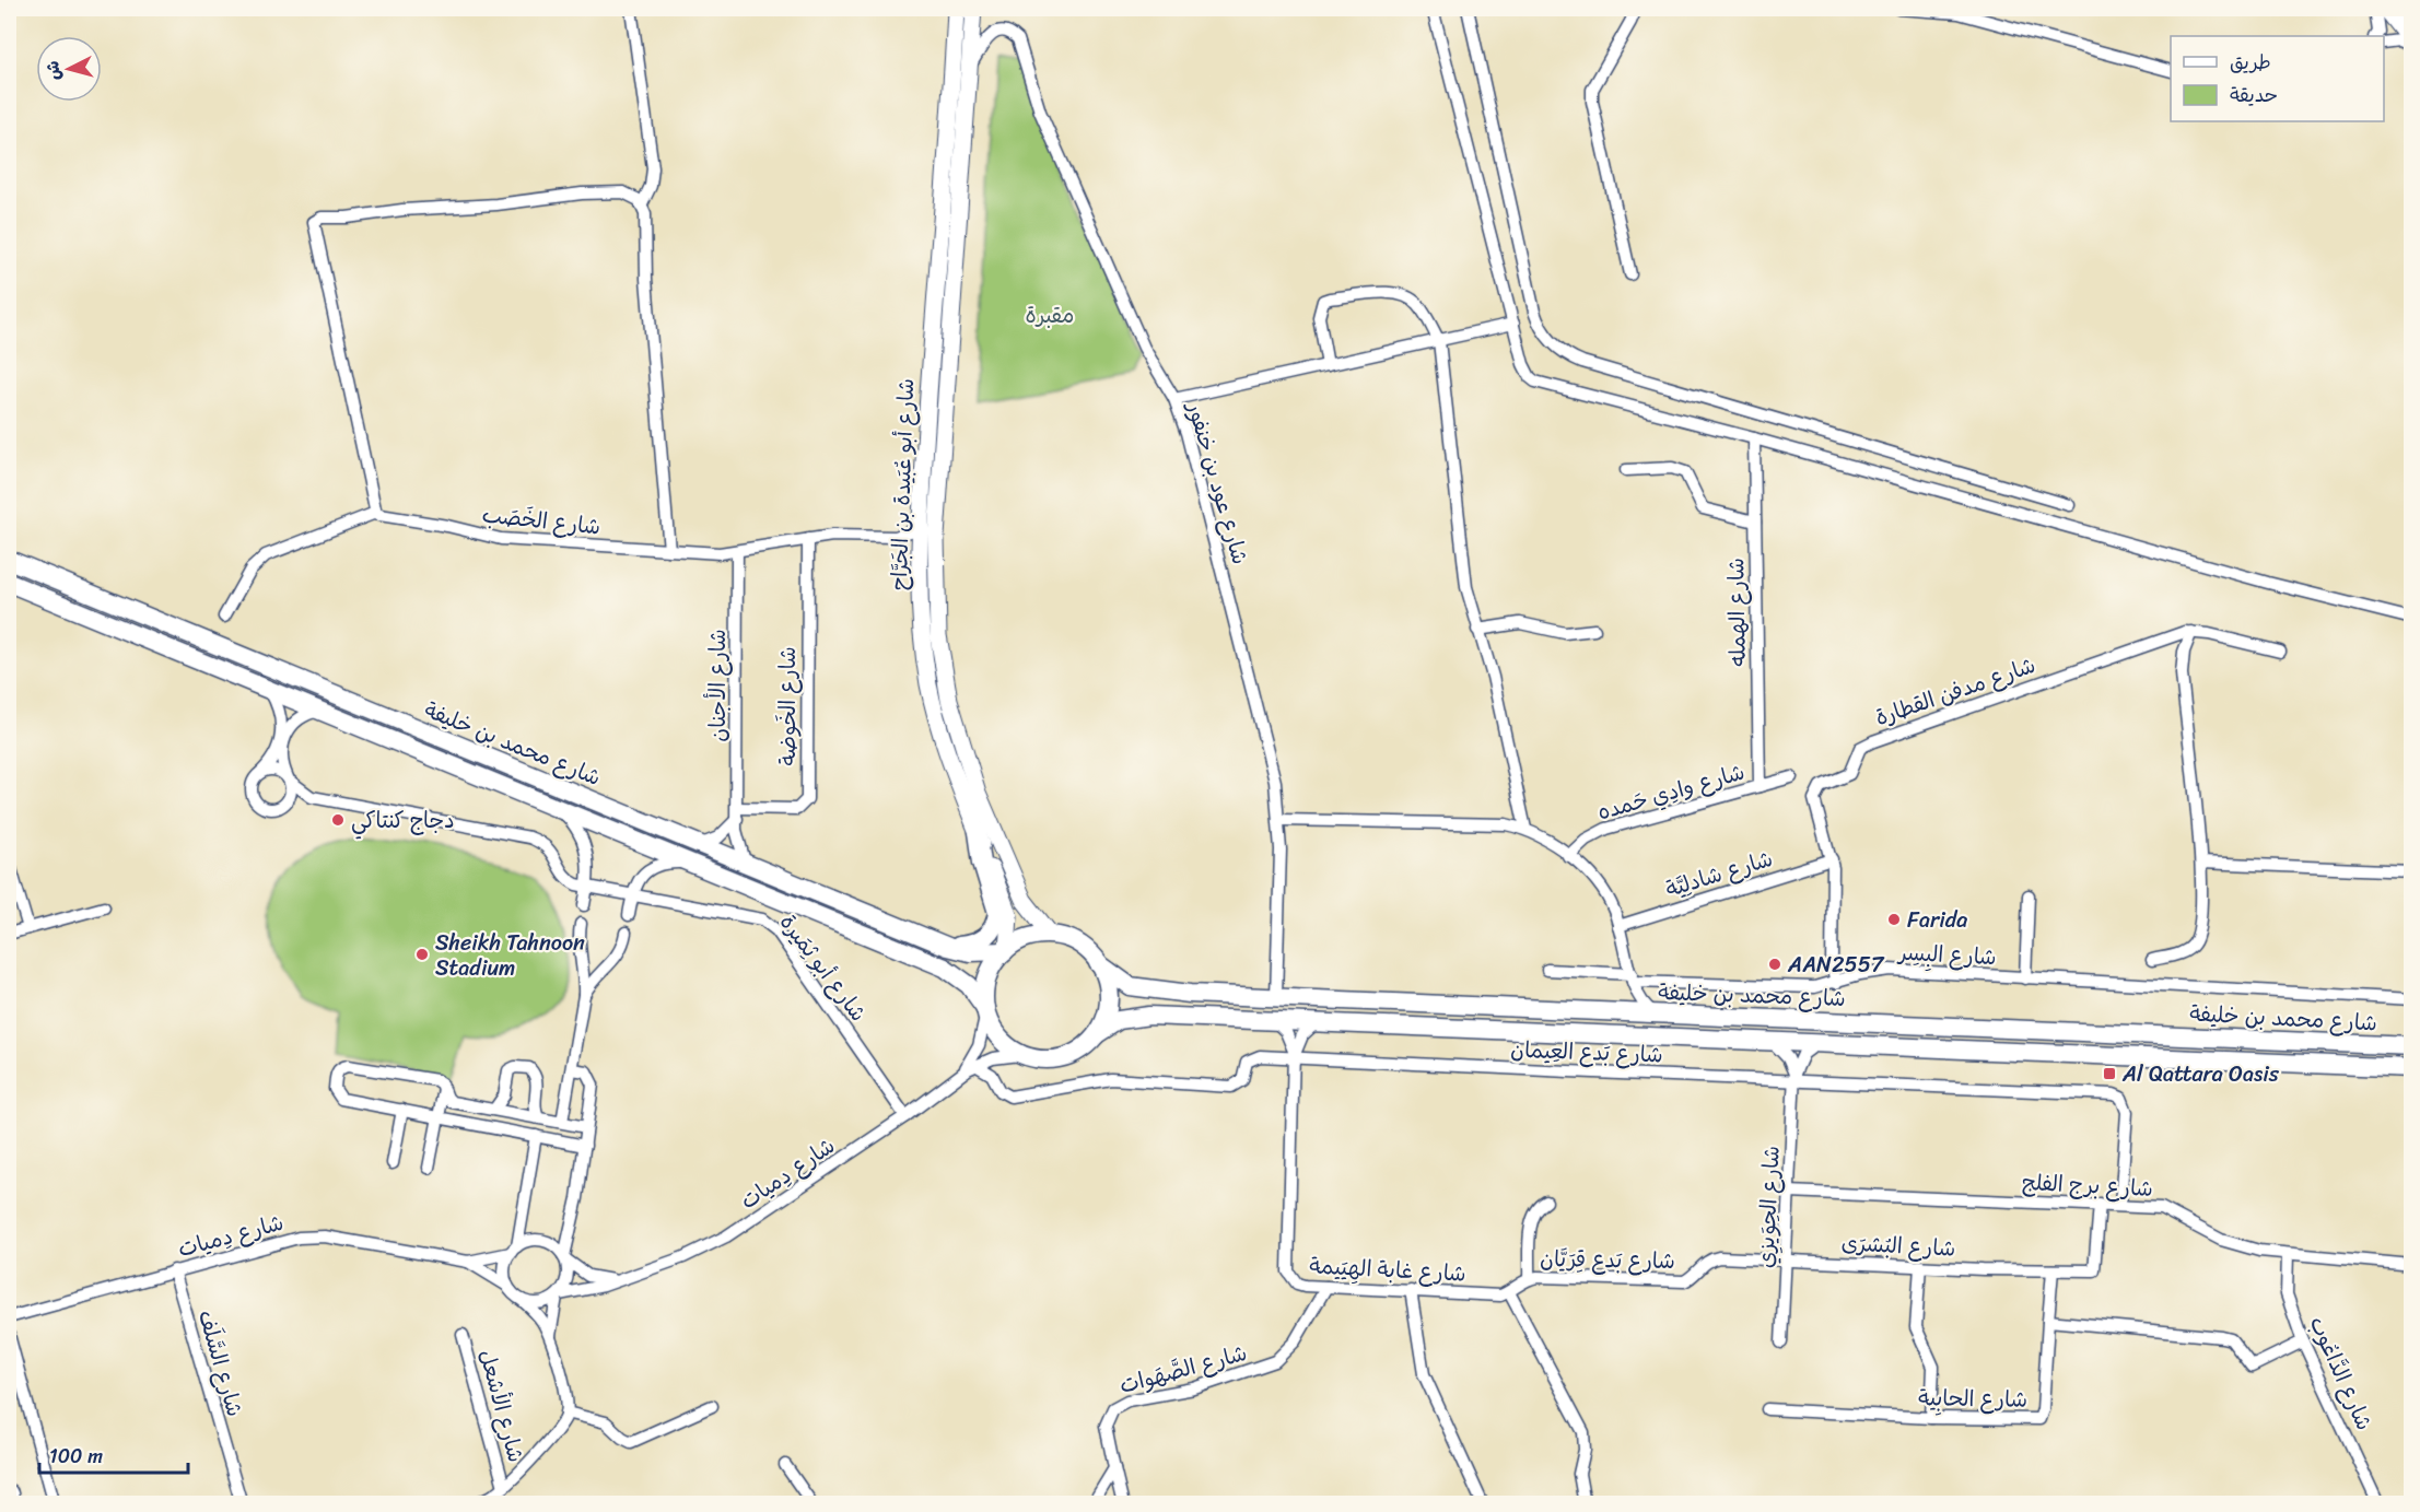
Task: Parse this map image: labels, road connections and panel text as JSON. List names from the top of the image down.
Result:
{
  "streets": {
    "main road": ["شارع أبو عُبَيدة بن الجَرَّاح", "شارع محمد بن خليفة"],
    "street": [
      "شارع عود بن خنفور",
      "شارع الخَصَب",
      "شارع الهمله",
      "شارع الأجنان",
      "شارع مدفن القطارة",
      "شارع الخَوضة",
      "شارع وادِي حَمده",
      "شارع شادلِيَّة",
      "شارع البِسِر",
      "شارع أبو ثِمَيرة",
      "شارع بَدع العِيمان",
      "شارع دِميات",
      "شارع برج الفلج",
      "شارع الحِوَيزِي",
      "شارع البُشرَى",
      "شارع بَدع قِرَيَّان",
      "شارع غابة الهِيَيمة",
      "شارع السَّلَف",
      "شارع الصَّهَوات",
      "شارع الدَّاعُوب",
      "شارع الحابِية",
      "شارع الأشعل"
    ]
  },
  "crossings": [
    ["شارع عود بن خنفور", "شارع أبو عُبَيدة بن الجَرَّاح"],
    ["شارع عود بن خنفور", "شارع محمد بن خليفة"],
    ["شارع أبو عُبَيدة بن الجَرَّاح", "شارع محمد بن خليفة"],
    ["شارع أبو عُبَيدة بن الجَرَّاح", "شارع دِميات"],
    ["شارع الخَصَب", "شارع الأجنان"],
    ["شارع الخَصَب", "شارع الخَوضة"],
    ["شارع الهمله", "شارع وادِي حَمده"],
    ["شارع الأجنان", "شارع الخَوضة"],
    ["شارع الأجنان", "شارع محمد بن خليفة"],
    ["شارع مدفن القطارة", "شارع شادلِيَّة"],
    ["شارع مدفن القطارة", "شارع البِسِر"],
    ["شارع محمد بن خليفة", "شارع دِميات"],
    ["شارع محمد بن خليفة", "شارع غابة الهِيَيمة"],
    ["شارع أبو ثِمَيرة", "شارع دِميات"],
    ["شارع بَدع العِيمان", "شارع دِميات"],
    ["شارع بَدع العِيمان", "شارع برج الفلج"],
    ["شارع بَدع العِيمان", "شارع الحِوَيزِي"],
    ["شارع بَدع العِيمان", "شارع غابة الهِيَيمة"],
    ["شارع دِميات", "شارع السَّلَف"],
    ["شارع برج الفلج", "شارع الحِوَيزِي"],
    ["شارع برج الفلج", "شارع البُشرَى"],
    ["شارع برج الفلج", "شارع الدَّاعُوب"],
    ["شارع الحِوَيزِي", "شارع البُشرَى"],
    ["شارع البُشرَى", "شارع بَدع قِرَيَّان"],
    ["شارع بَدع قِرَيَّان", "شارع غابة الهِيَيمة"],
    ["شارع غابة الهِيَيمة", "شارع الصَّهَوات"]
  ],
  "parks": ["مقبرة"],
  "places": {
    "other": [
      "دجاج كنتاكي",
      "Farida",
      "Sheikh Tahnoon Stadium",
      "AAN2557"
    ],
    "transit": ["Al Qattara Oasis"]
  },
  "legend": ["طريق", "حديقة"],
  "scale_bar": "100 m",
  "north": "left"
}
